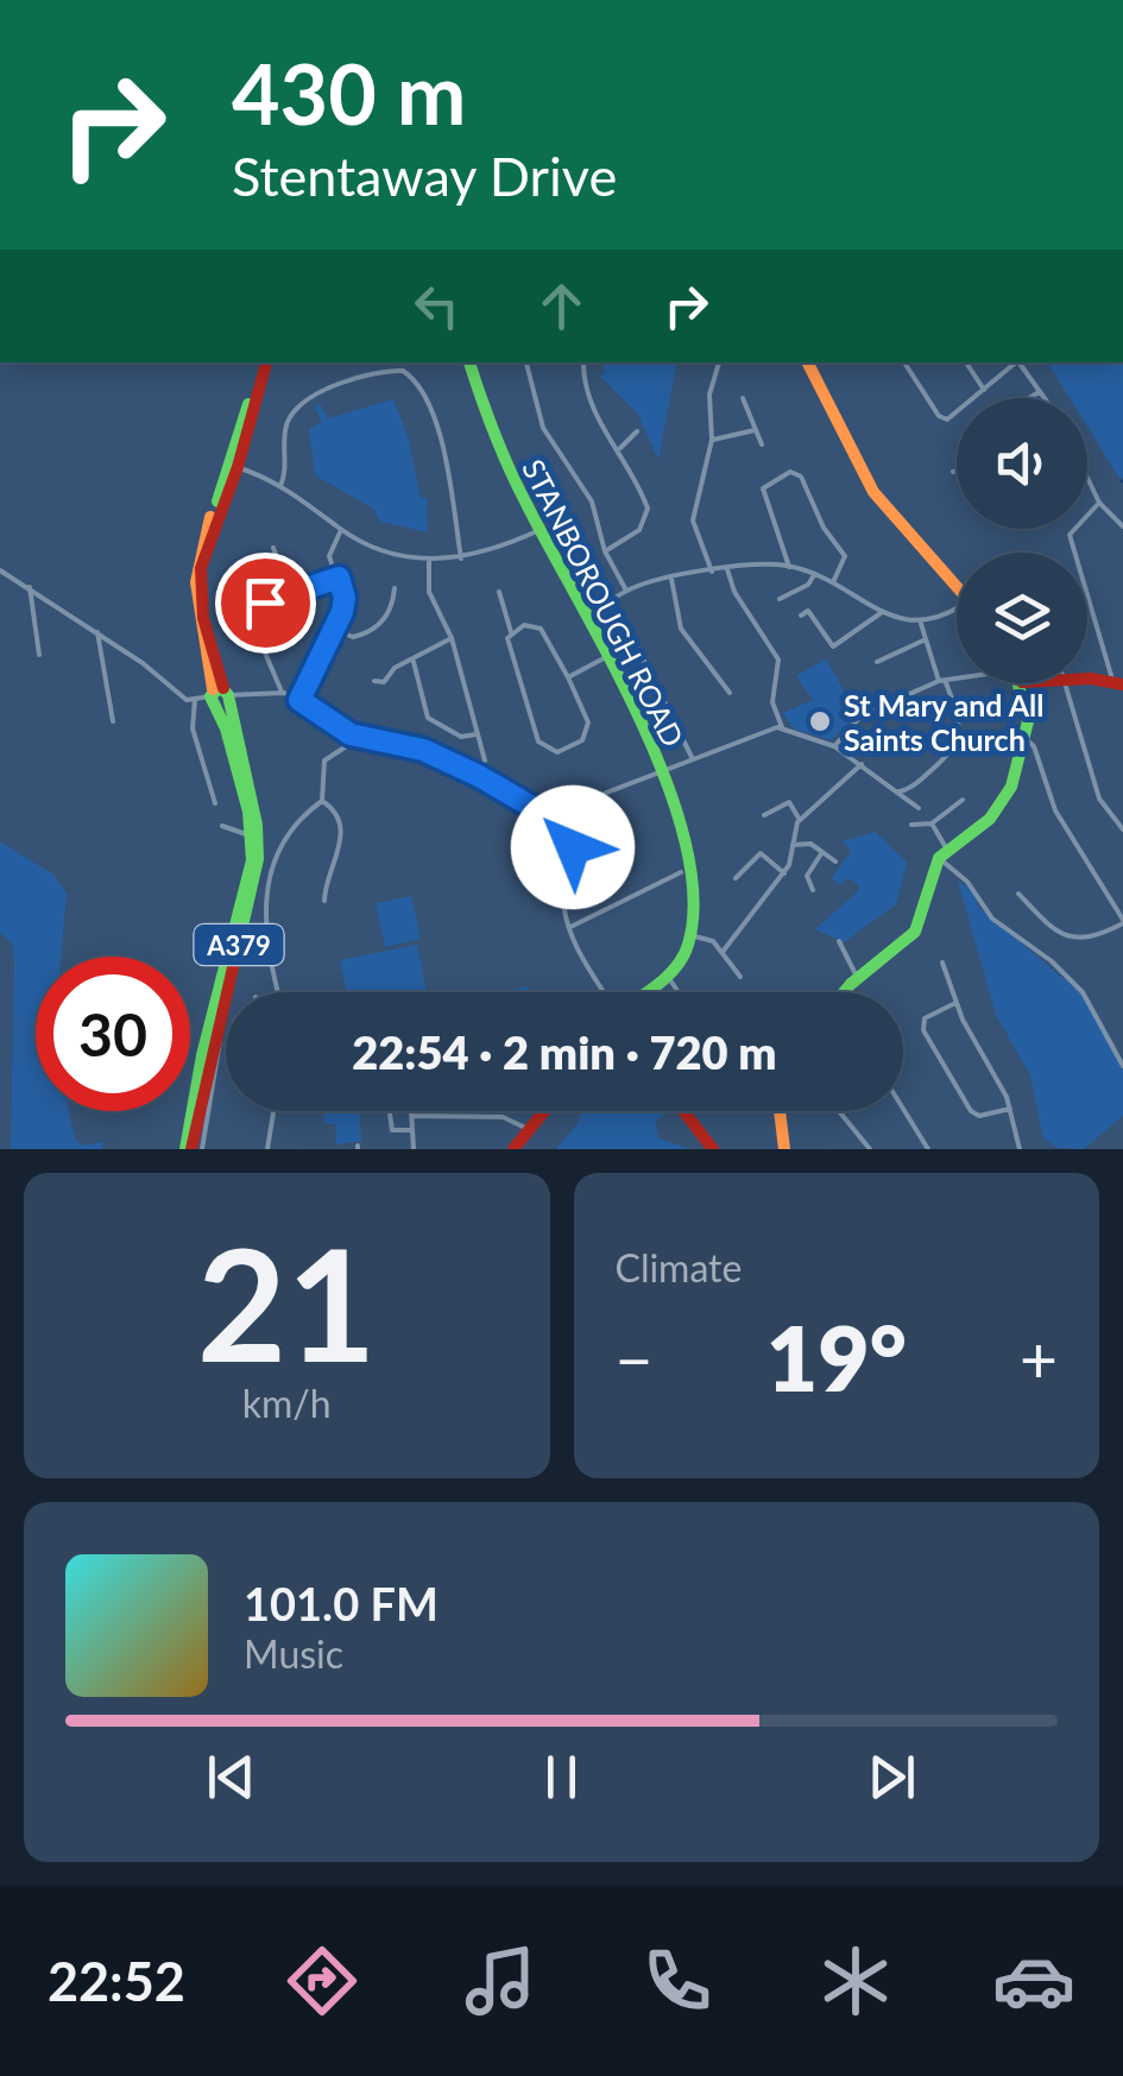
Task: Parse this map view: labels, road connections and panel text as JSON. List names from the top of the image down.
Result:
{
  "streets": {
    "street": ["STANBOROUGH ROAD", "A379"]
  },
  "places": ["St Mary and All Saints Church"],
  "page": {
    "turn": ["430 m", "Stentaway Drive"],
    "limit": "30",
    "trip": "22:54 · 2 min · 720 m",
    "tile": [
      ["21", "km/h"],
      "Climate"
    ],
    "heat": ["−", "19°", "+"],
    "song": ["101.0 FM", "Music"],
    "tabs": "22:52"
  }
}
